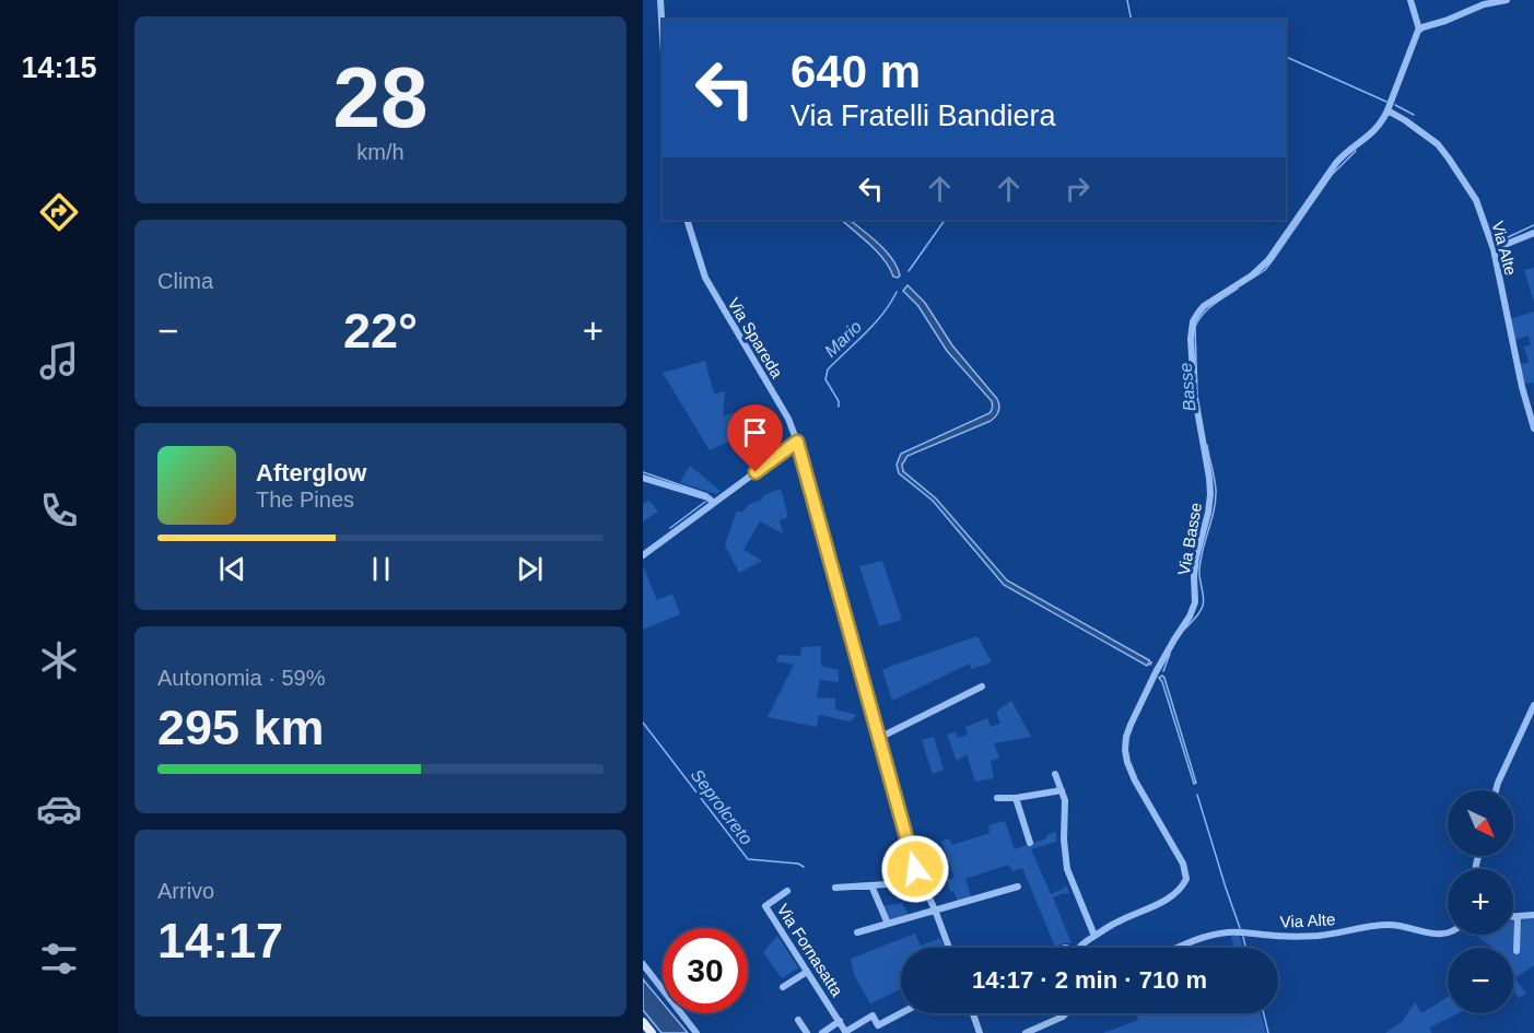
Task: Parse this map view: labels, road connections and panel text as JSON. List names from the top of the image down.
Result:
{
  "streets": {
    "street": [
      "Via Alte",
      "Via Spareda",
      "Via Basse",
      "Via Fornasatta"
    ]
  },
  "crossings": [
    ["Via Alte", "Via Basse"]
  ],
  "water": ["Mario", "Basse", "Seprolcreto"],
  "north": "bottom right",
  "page": {
    "tabs": "14:15",
    "tile": [
      ["28", "km/h"],
      "Clima",
      ["Autonomia · 59%", "295 km"],
      ["Arrivo", "14:17"]
    ],
    "turn": ["640 m", "Via Fratelli Bandiera"],
    "heat": ["−", "22°", "+"],
    "song": ["Afterglow", "The Pines"],
    "map_buttons": ["+", "−"],
    "limit": "30",
    "trip": "14:17 · 2 min · 710 m"
  }
}
